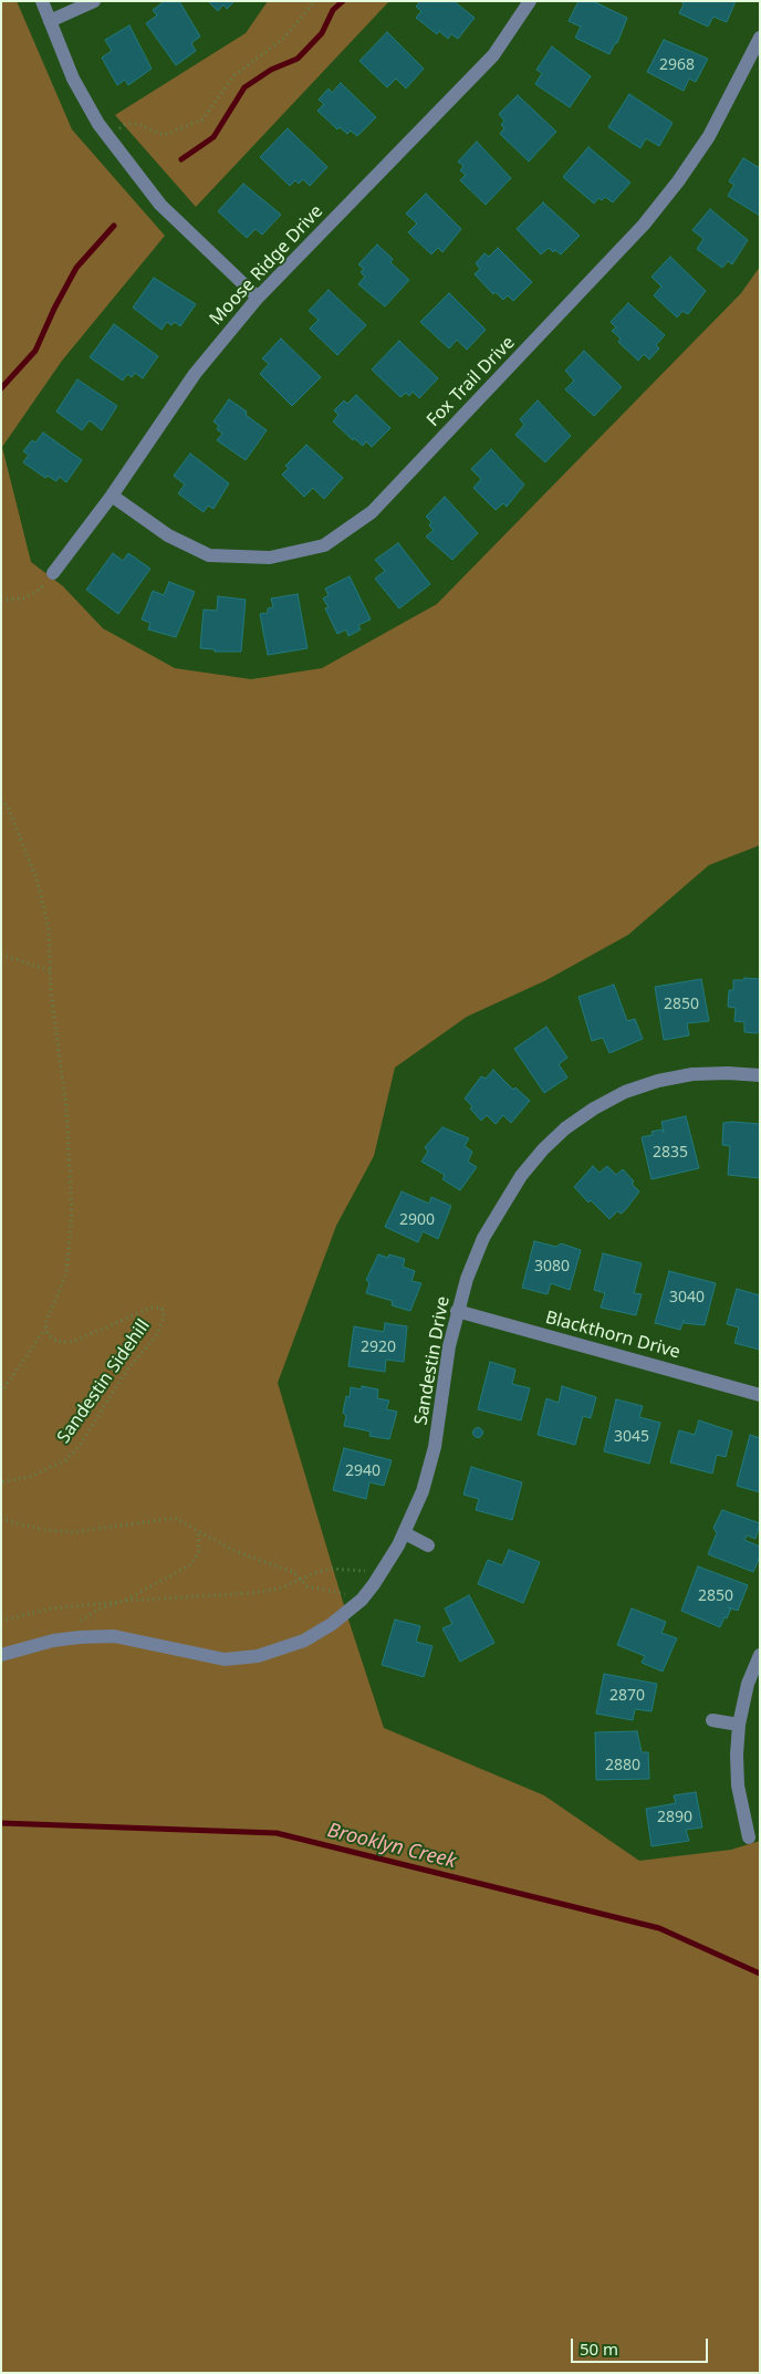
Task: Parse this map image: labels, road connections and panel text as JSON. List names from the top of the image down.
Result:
{
  "streets": {
    "street": [
      "Moose Ridge Drive",
      "Fox Trail Drive",
      "Blackthorn Drive",
      "Sandestin Drive"
    ],
    "path": ["Sandestin Sidehill"]
  },
  "crossings": [
    ["Moose Ridge Drive", "Fox Trail Drive"],
    ["Blackthorn Drive", "Sandestin Drive"]
  ],
  "water": ["Brooklyn Creek"],
  "house_numbers": [
    "2968",
    "2850",
    "2835",
    "2900",
    "3080",
    "3040",
    "2920",
    "3045",
    "2940",
    "2850",
    "2870",
    "2880",
    "2890"
  ],
  "scale_bar": "50 m"
}
